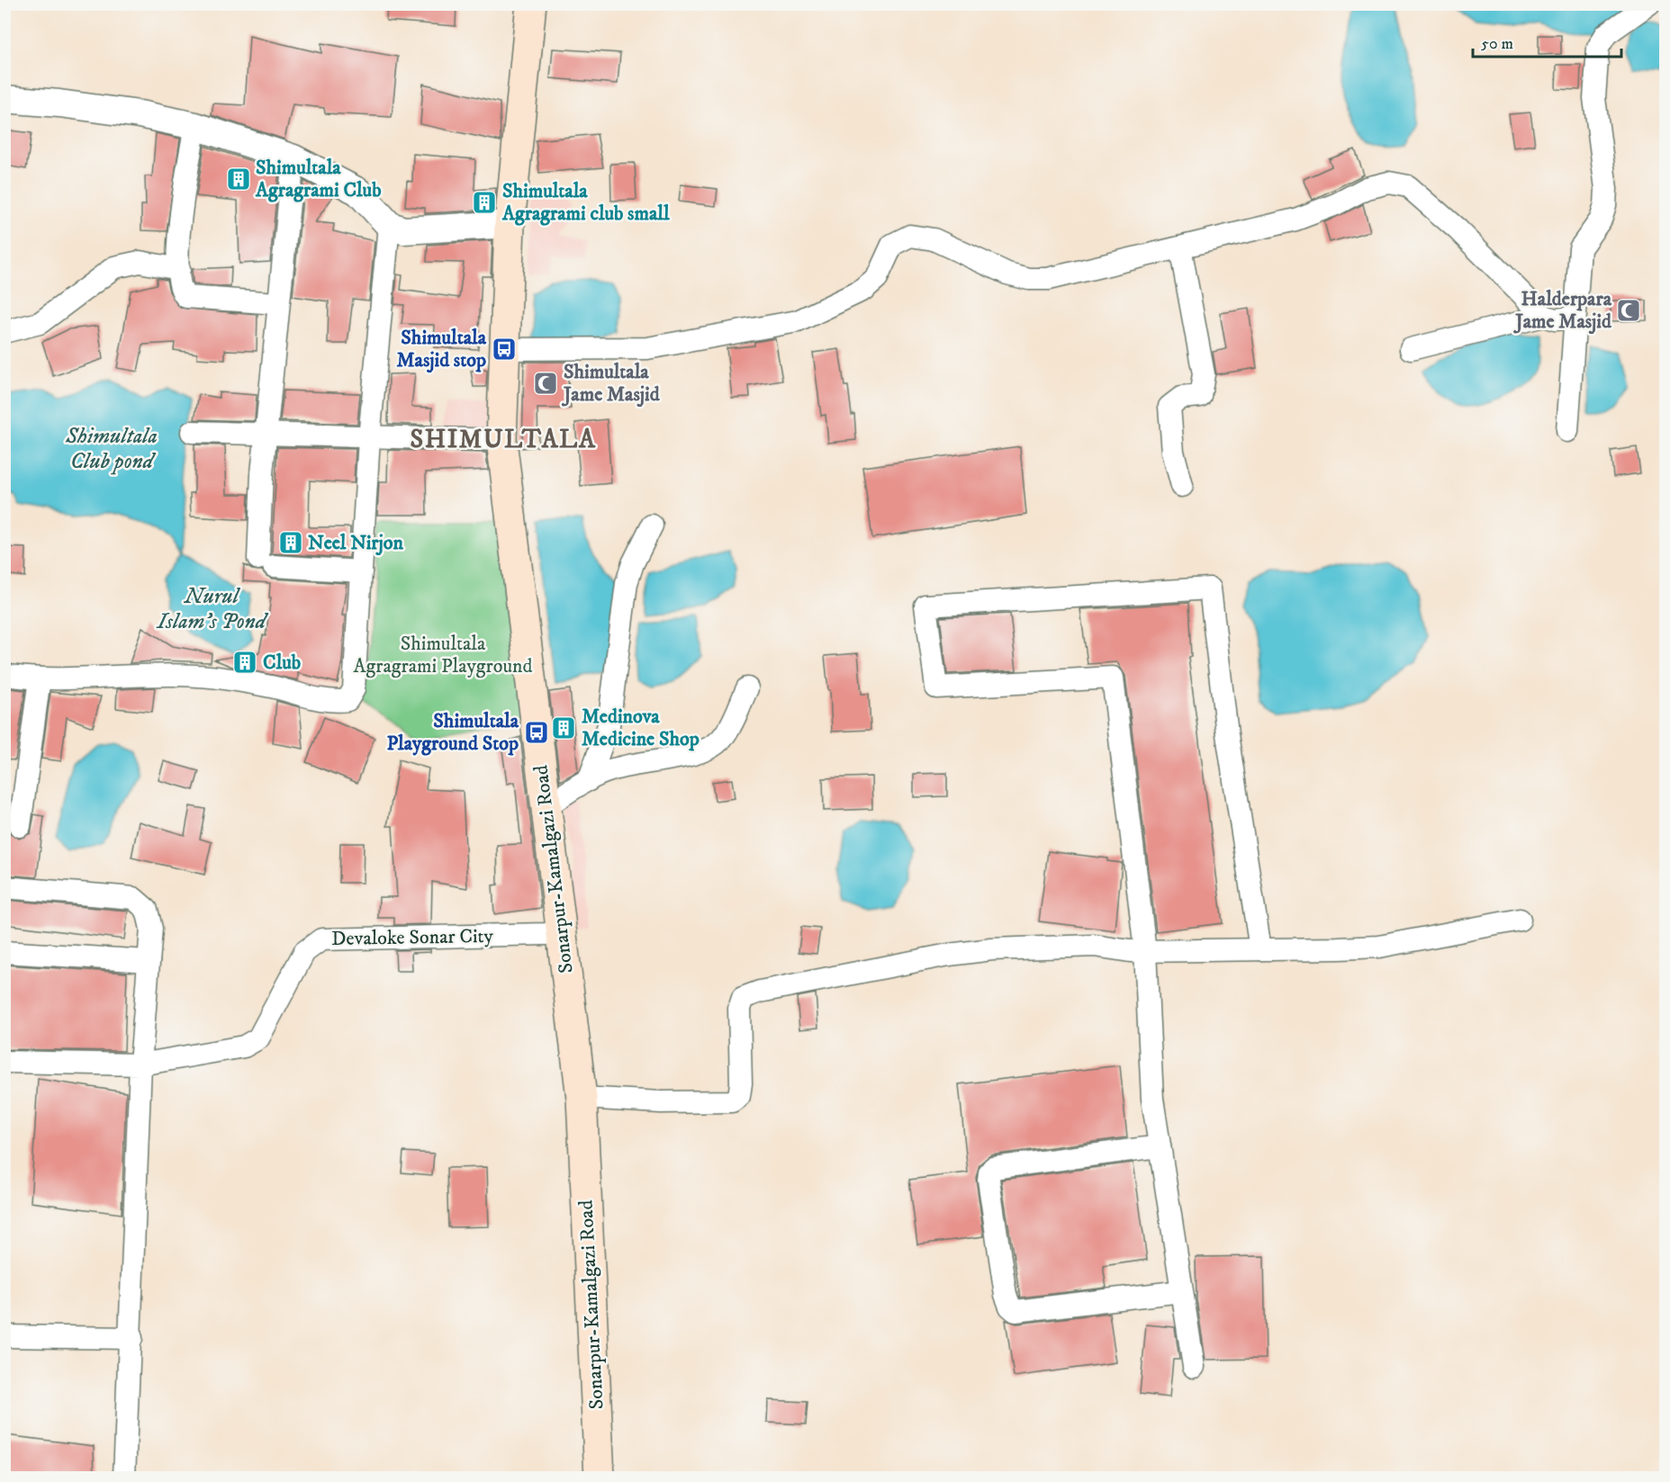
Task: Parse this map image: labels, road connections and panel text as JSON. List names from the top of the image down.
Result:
{
  "streets": {
    "main road": ["Sonarpur-Kamalgazi Road"],
    "street": ["Devaloke Sonar City"]
  },
  "crossings": [
    ["Sonarpur-Kamalgazi Road", "Devaloke Sonar City"]
  ],
  "districts": ["SHIMULTALA"],
  "water": ["Shimultala Club pond", "Nurul Islam's Pond"],
  "parks": ["Shimultala Agragrami Playground"],
  "places": {
    "building": [
      "Shimultala Agragrami Club",
      "Shimultala Agragrami club small",
      "Neel Nirjon",
      "Club",
      "Medinova Medicine Shop"
    ],
    "mosque": ["Halderpara Jame Masjid", "Shimultala Jame Masjid"],
    "bus stop": ["Shimultala Masjid stop", "Shimultala Playground Stop"]
  },
  "scale_bar": "50 m"
}
